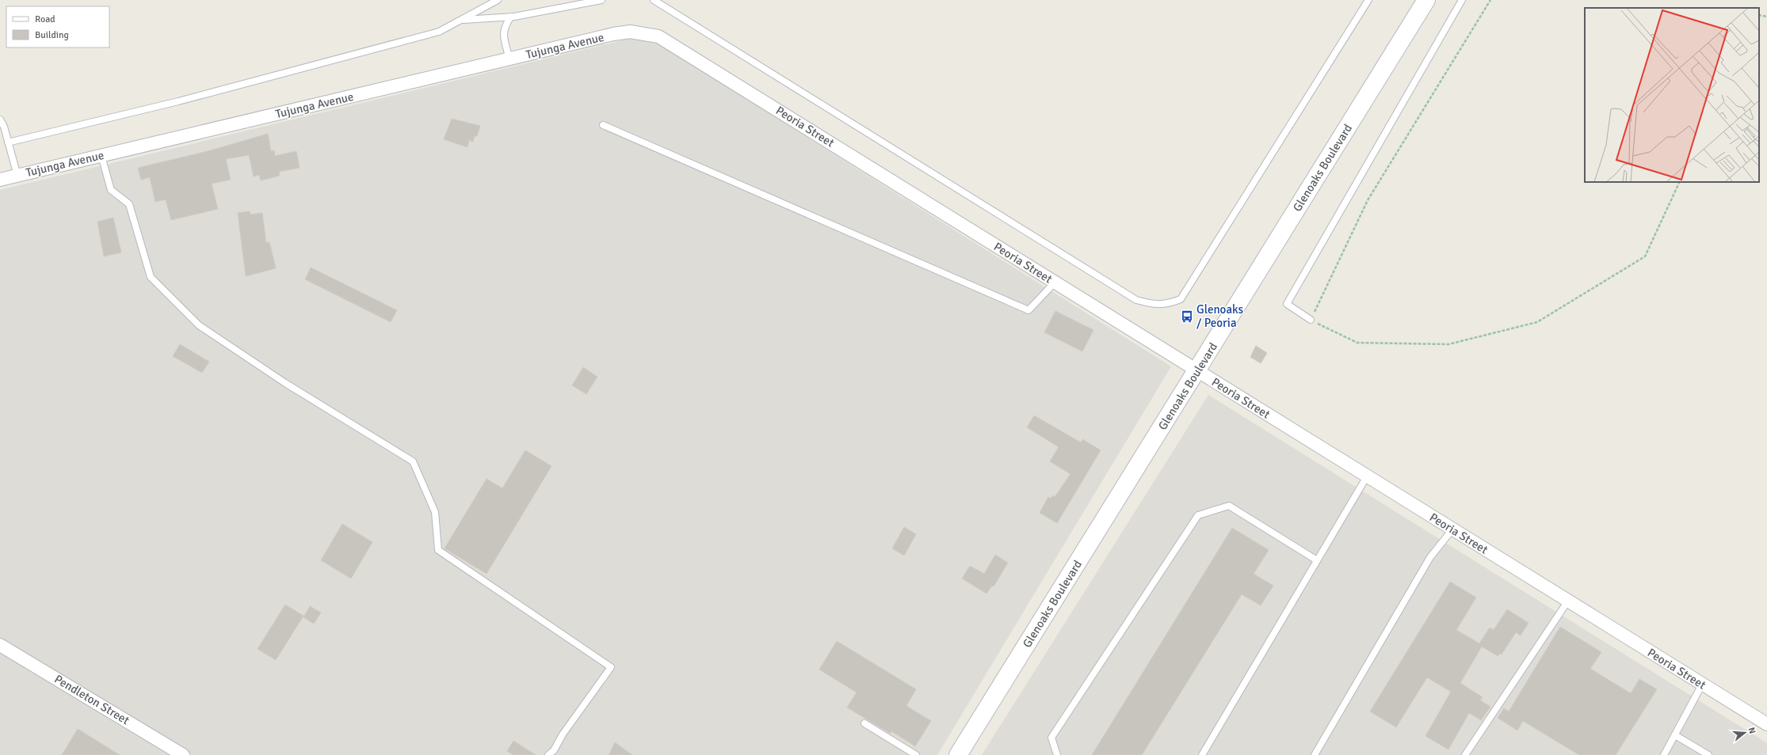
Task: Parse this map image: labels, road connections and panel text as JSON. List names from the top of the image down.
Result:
{
  "streets": {
    "main road": ["Glenoaks Boulevard"],
    "street": ["Tujunga Avenue", "Peoria Street", "Pendleton Street"]
  },
  "crossings": [
    ["Tujunga Avenue", "Peoria Street"],
    ["Peoria Street", "Glenoaks Boulevard"]
  ],
  "places": {
    "bus stop": ["Glenoaks / Peoria"]
  },
  "legend": ["Road", "Building"],
  "north": "right"
}
